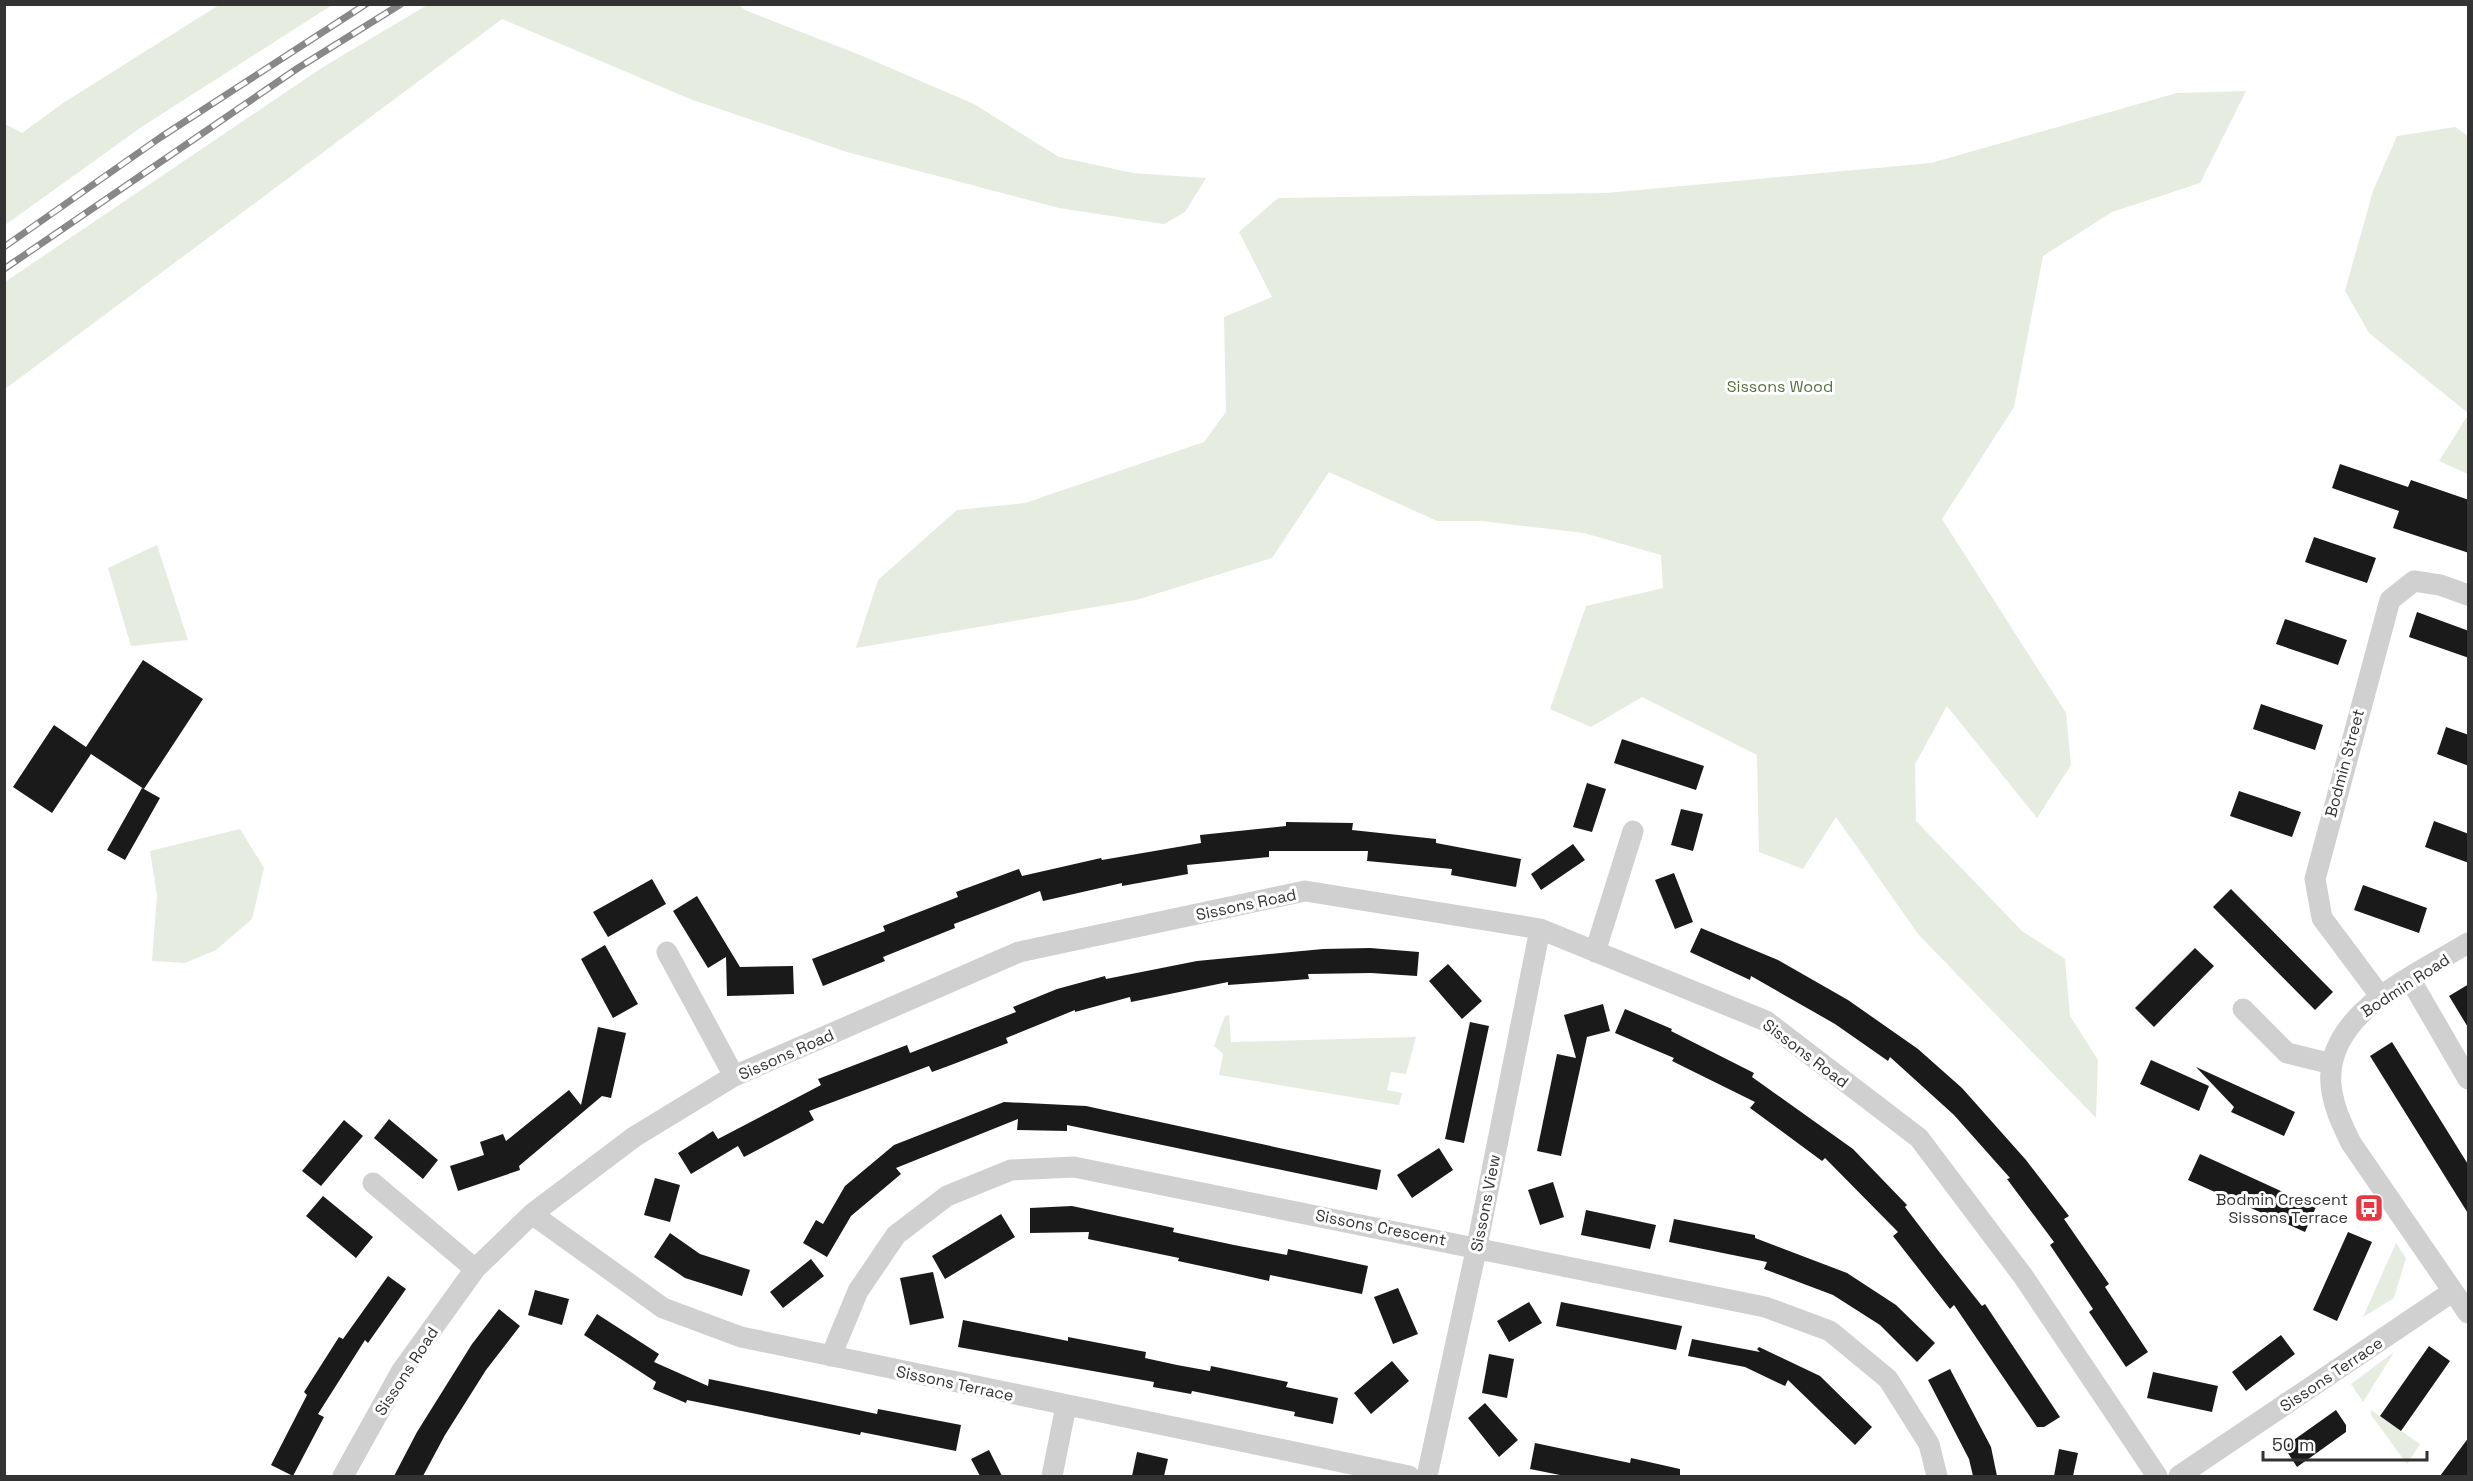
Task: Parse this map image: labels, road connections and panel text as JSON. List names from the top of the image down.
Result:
{
  "streets": {
    "street": [
      "Bodmin Street",
      "Sissons Road",
      "Bodmin Road",
      "Sissons View",
      "Sissons Crescent",
      "Sissons Terrace"
    ]
  },
  "crossings": [
    ["Bodmin Street", "Bodmin Road"],
    ["Sissons Road", "Sissons View"],
    ["Sissons Road", "Sissons Terrace"],
    ["Sissons View", "Sissons Crescent"],
    ["Sissons Crescent", "Sissons Terrace"]
  ],
  "parks": ["Sissons Wood"],
  "places": {
    "bus stop": ["Bodmin Crescent Sissons Terrace"]
  },
  "scale_bar": "50 m"
}
